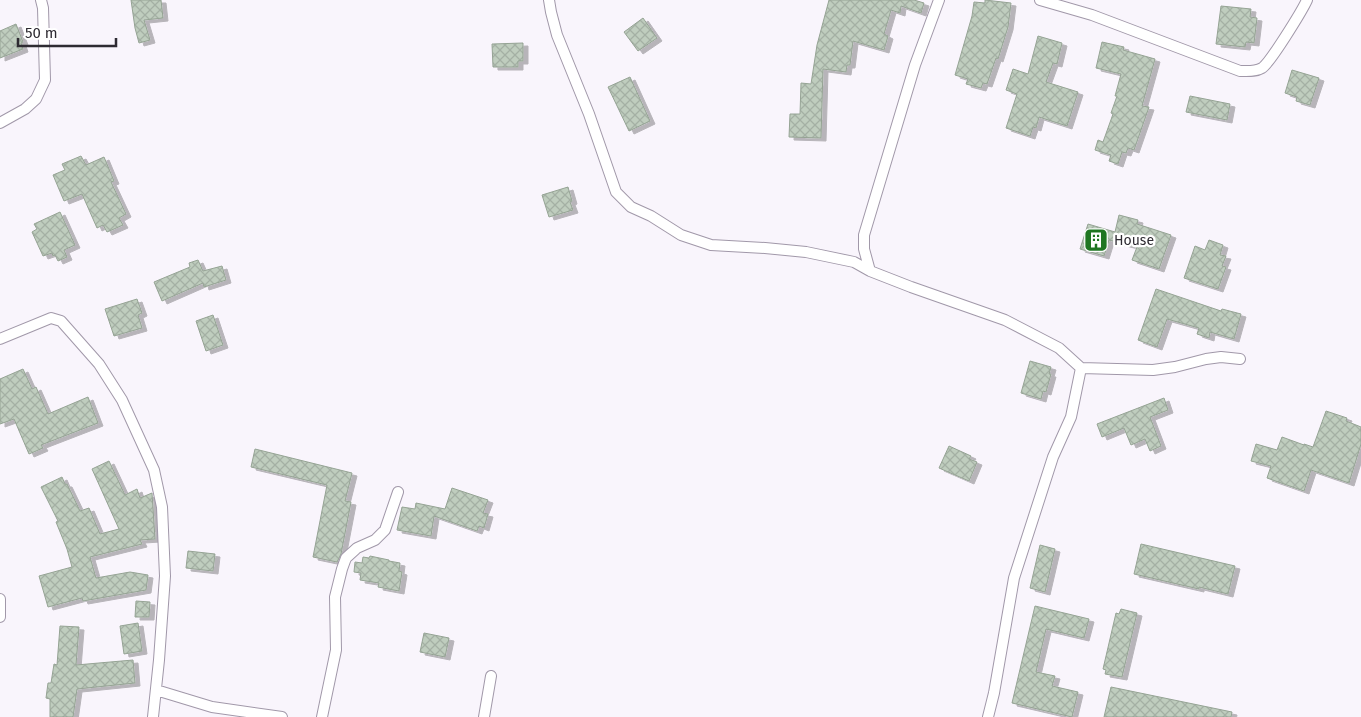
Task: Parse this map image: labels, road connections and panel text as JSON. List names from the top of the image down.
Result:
{
  "places": {
    "building": ["House"]
  },
  "scale_bar": "50 m"
}
